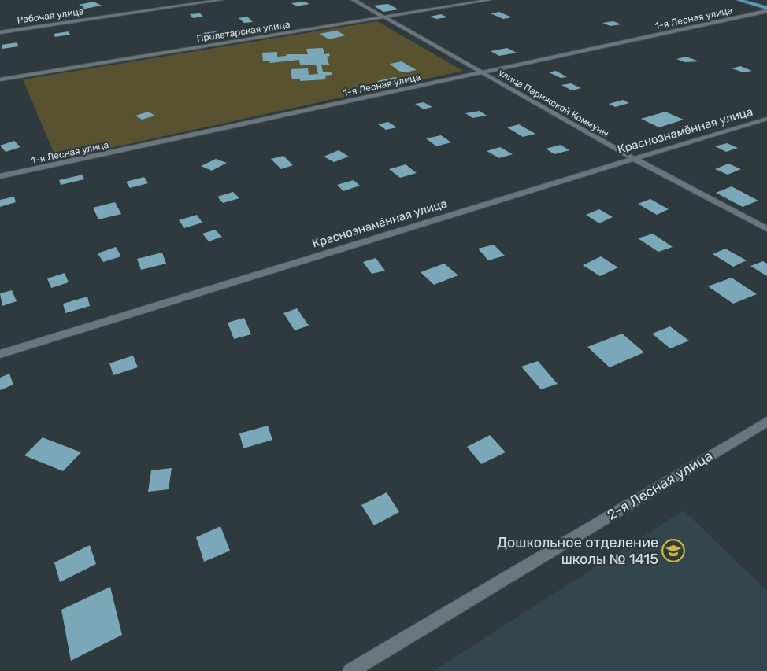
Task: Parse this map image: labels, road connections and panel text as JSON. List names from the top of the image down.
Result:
{
  "streets": {
    "street": [
      "Рабочая улица",
      "1-я Лесная улица",
      "Пролетарская улица",
      "улица Парижской Коммуны",
      "Краснознамённая улица",
      "2-я Лесная улица"
    ]
  },
  "crossings": [
    ["1-я Лесная улица", "улица Парижской Коммуны"],
    ["Пролетарская улица", "улица Парижской Коммуны"],
    ["улица Парижской Коммуны", "Краснознамённая улица"]
  ],
  "places": {
    "school or university": ["Дошкольное отделение школы № 1415"]
  }
}
